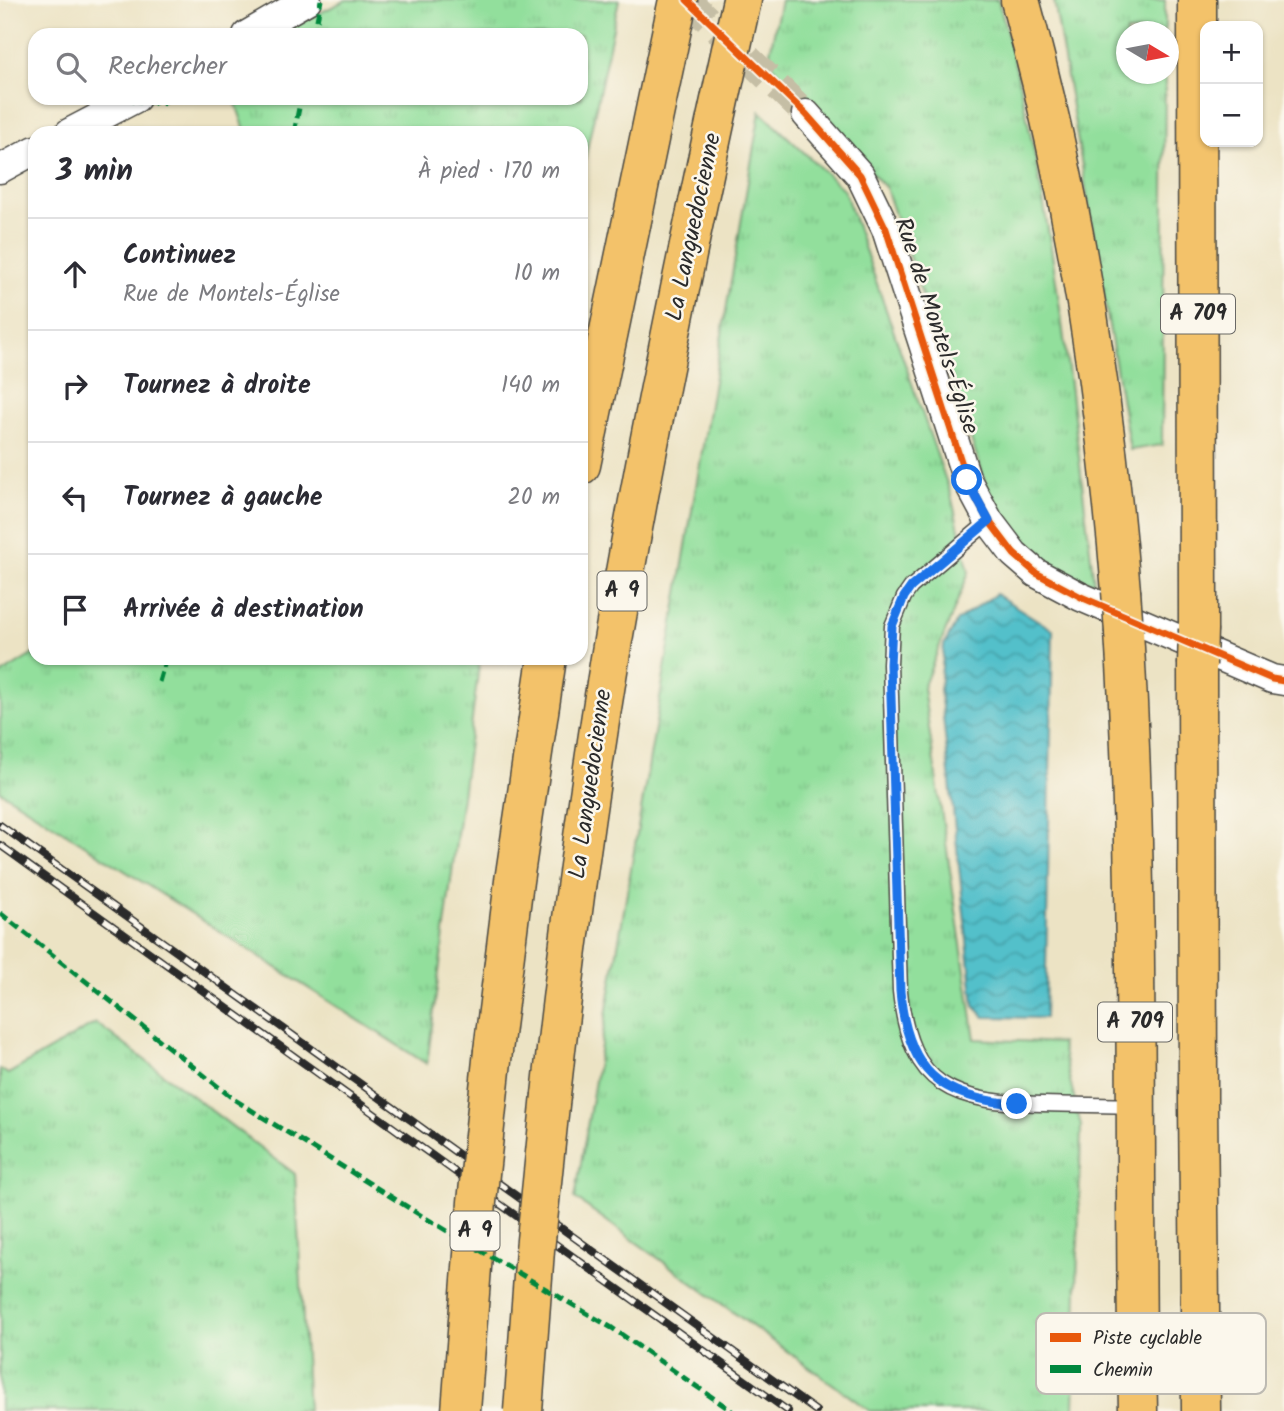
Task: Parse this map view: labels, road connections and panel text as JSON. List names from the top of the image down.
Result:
{
  "streets": {
    "highway": ["La Languedocienne", "A 709", "A 9"],
    "street": ["Rue de Montels-Église"]
  },
  "legend": ["Piste cyclable", "Chemin"],
  "north": "right",
  "page": {
    "map_buttons": ["+", "−"],
    "search": "Rechercher",
    "heading": ["3 min", "À pied · 170 m"],
    "list": [
      ["Continuez", "Rue de Montels-Église", "10 m"],
      ["Tournez à droite", "140 m"],
      ["Tournez à gauche", "20 m"],
      "Arrivée à destination"
    ]
  }
}
